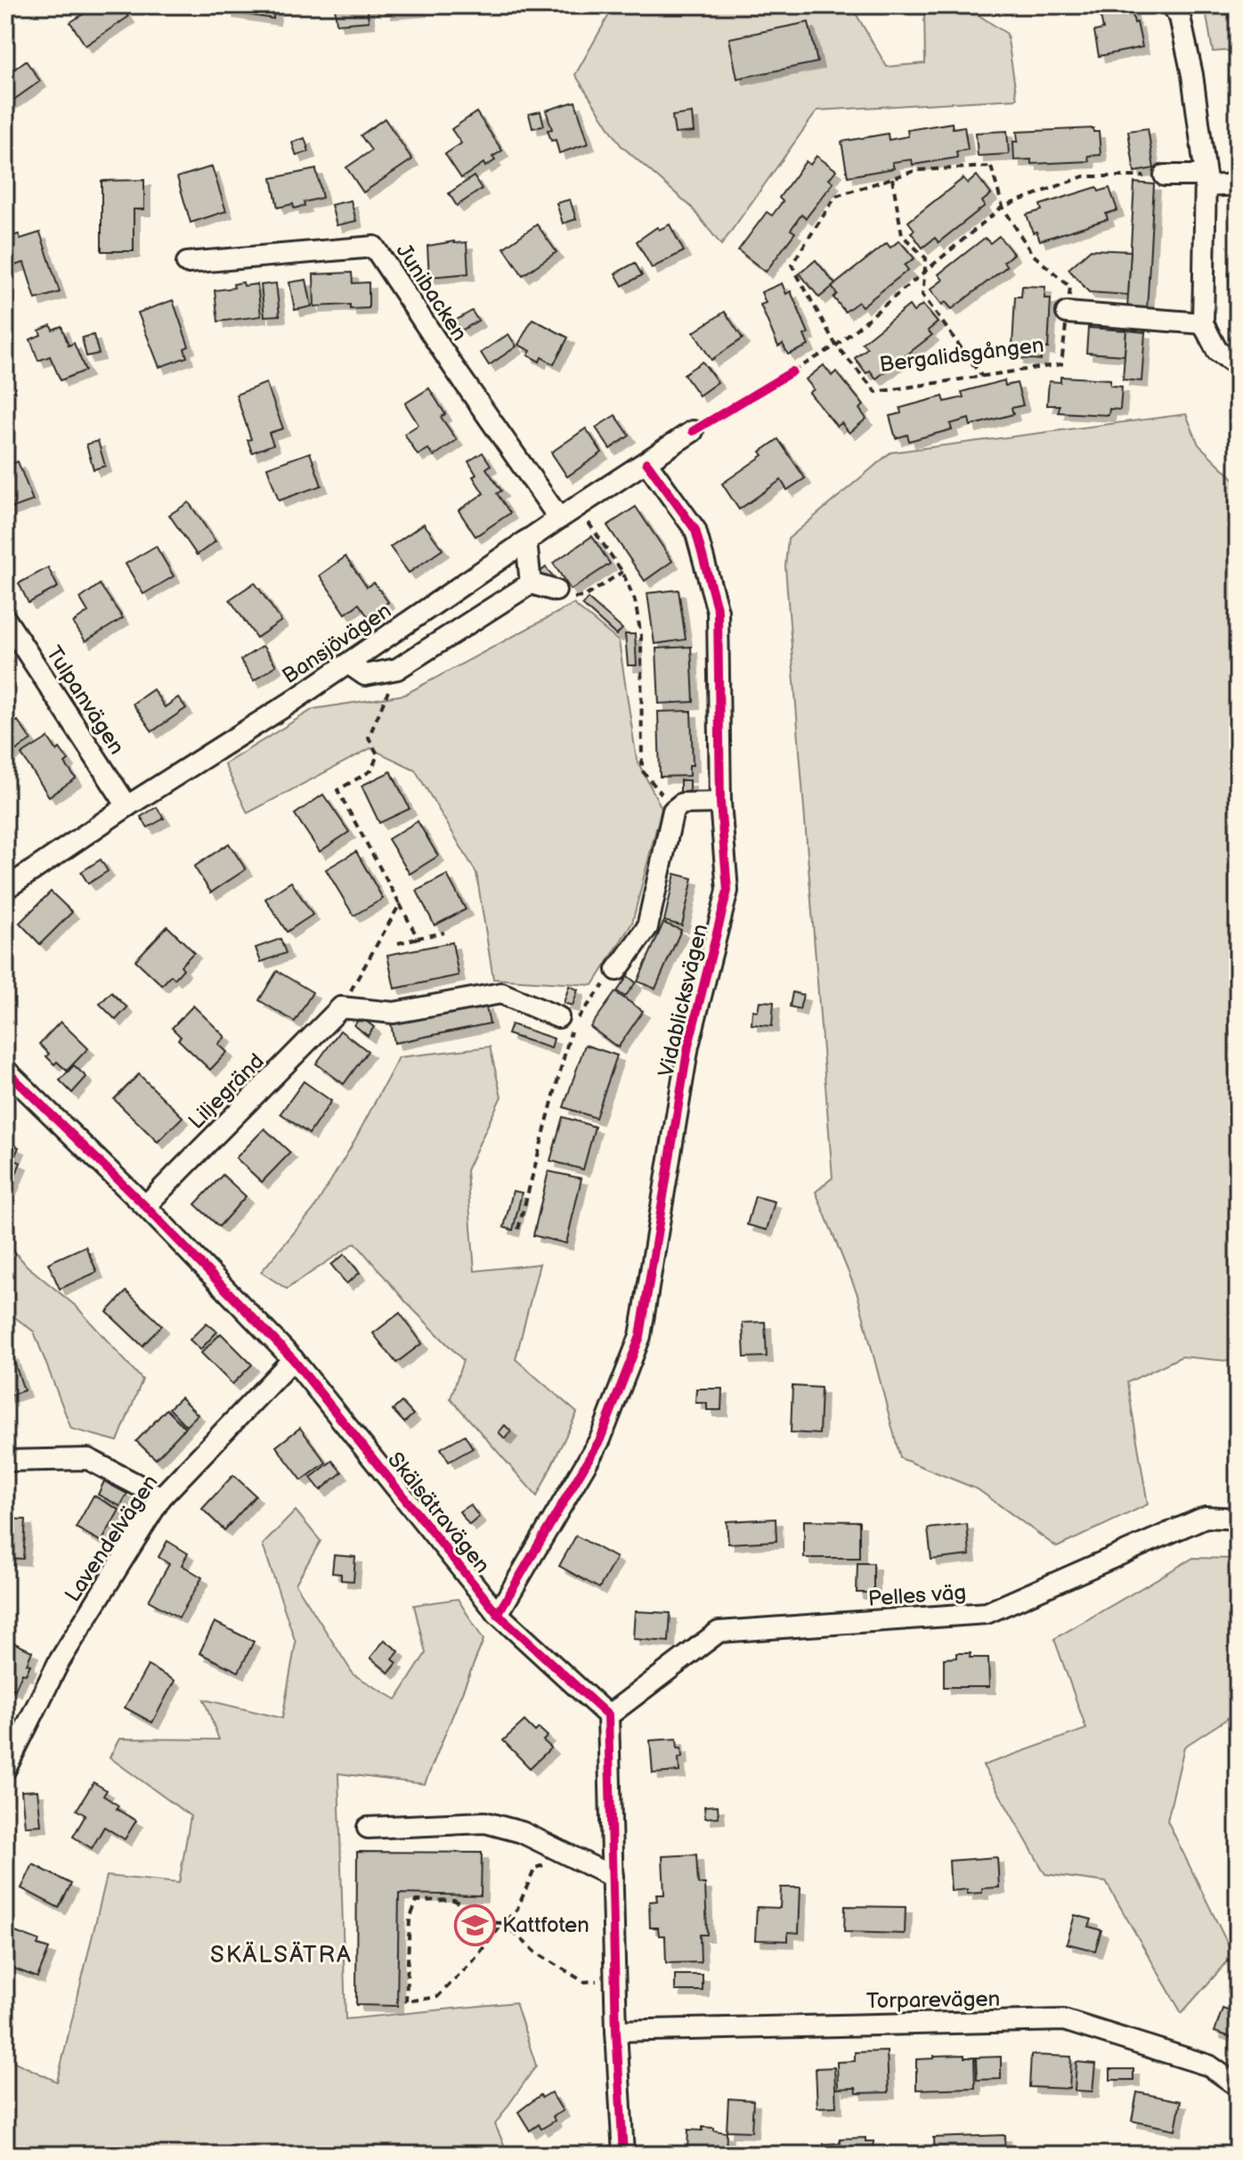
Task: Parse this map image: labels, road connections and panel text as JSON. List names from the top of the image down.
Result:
{
  "streets": {
    "street": [
      "Junibacken",
      "Bergalidsgången",
      "Bansjövägen",
      "Tulpanvägen",
      "Vidablicksvägen",
      "Liljegränd",
      "Skälsätravägen",
      "Lavendelvägen",
      "Pelles väg",
      "Torparevägen"
    ]
  },
  "crossings": [
    ["Junibacken", "Bansjövägen"],
    ["Bansjövägen", "Tulpanvägen"],
    ["Bansjövägen", "Vidablicksvägen"],
    ["Vidablicksvägen", "Skälsätravägen"],
    ["Liljegränd", "Skälsätravägen"],
    ["Skälsätravägen", "Lavendelvägen"],
    ["Skälsätravägen", "Pelles väg"]
  ],
  "districts": ["SKÄLSÄTRA"],
  "places": {
    "school or university": ["Kattfoten"]
  }
}
